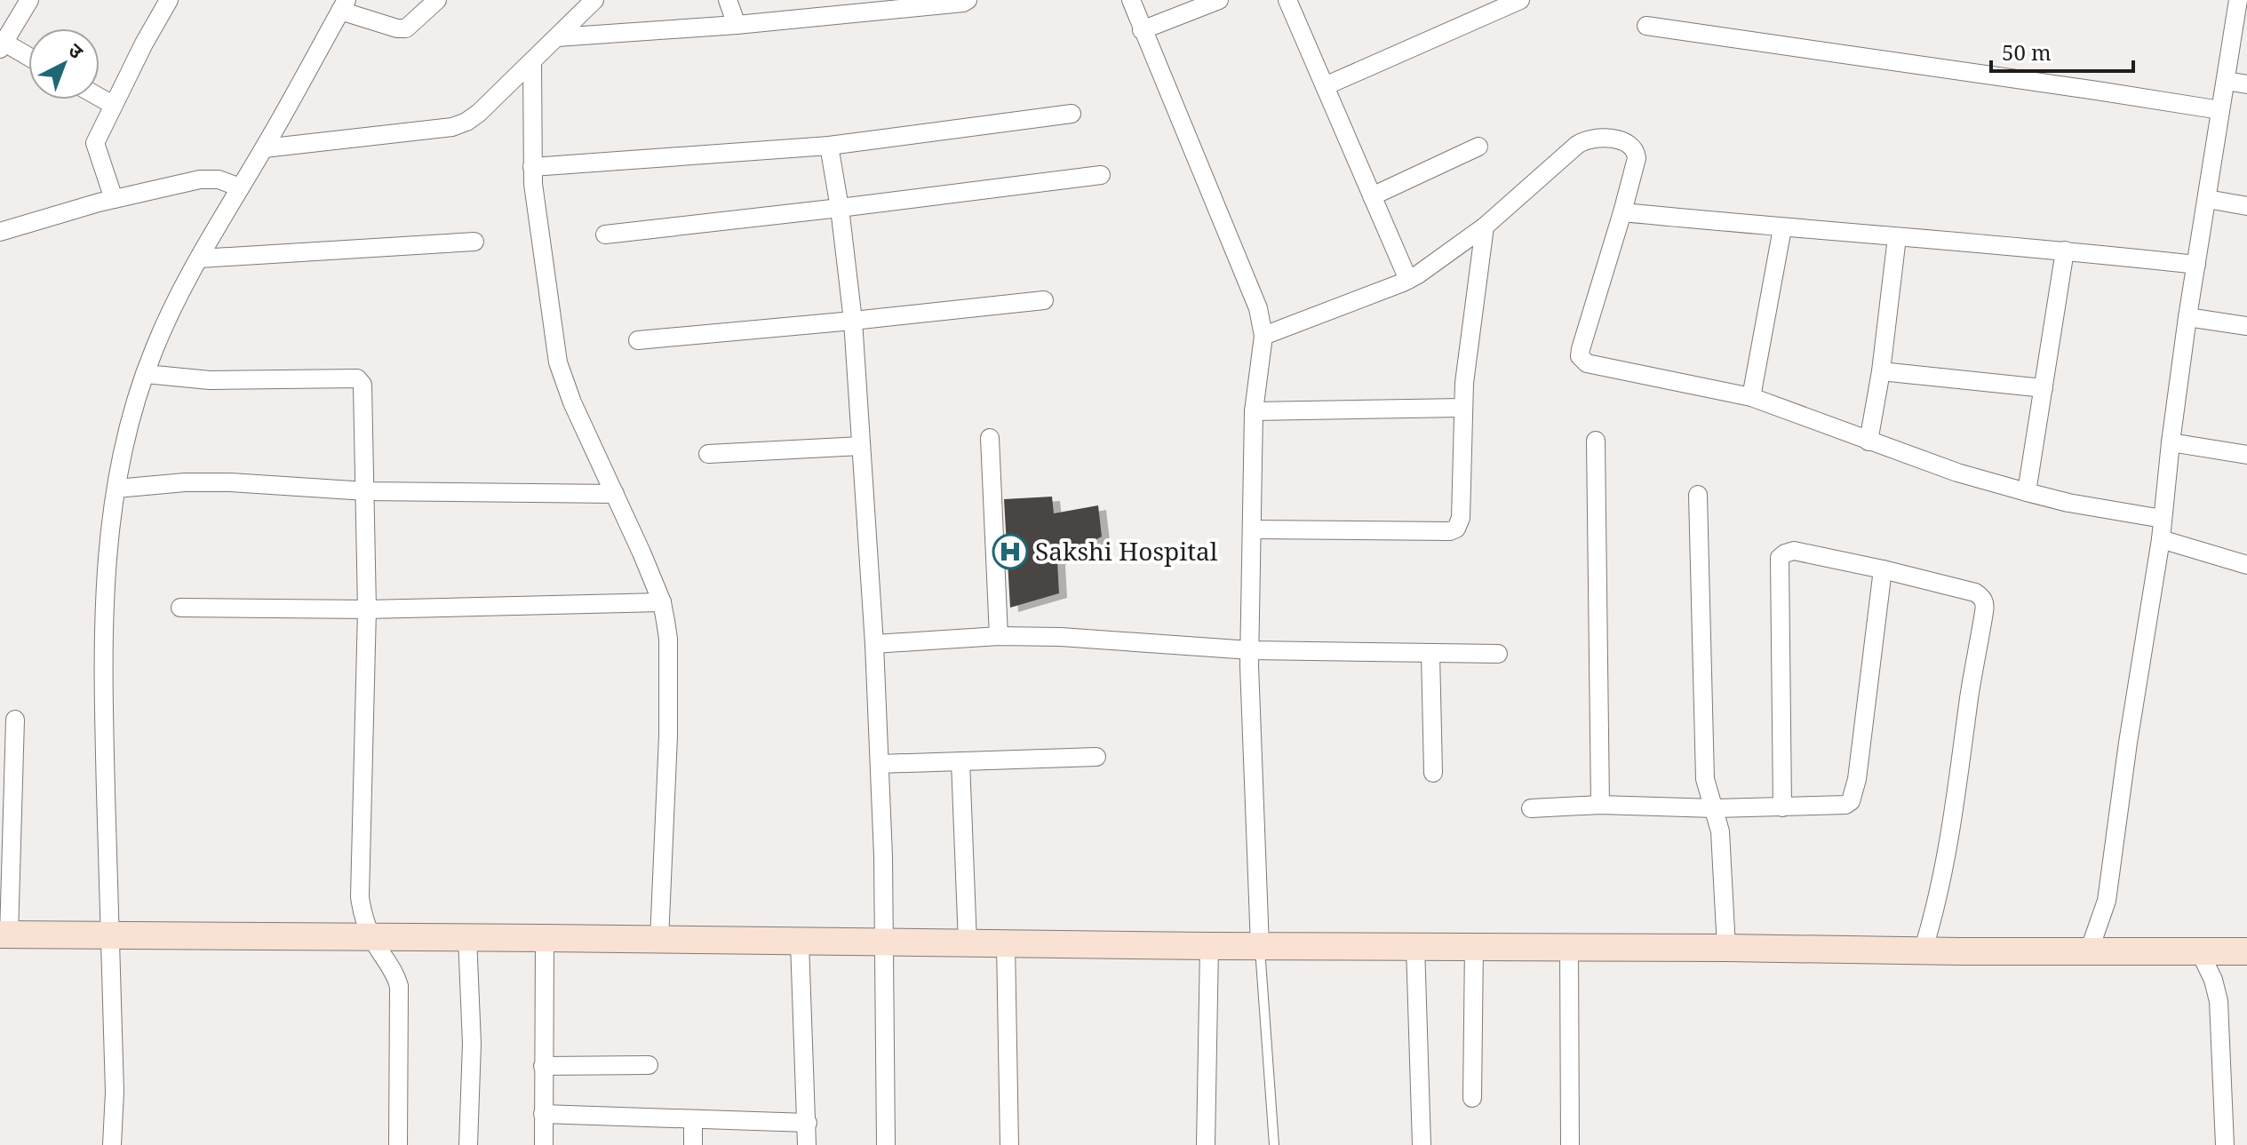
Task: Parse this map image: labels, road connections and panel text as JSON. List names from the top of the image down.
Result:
{
  "places": {
    "hospital": ["Sakshi Hospital"]
  },
  "scale_bar": "50 m",
  "north": "top right"
}
